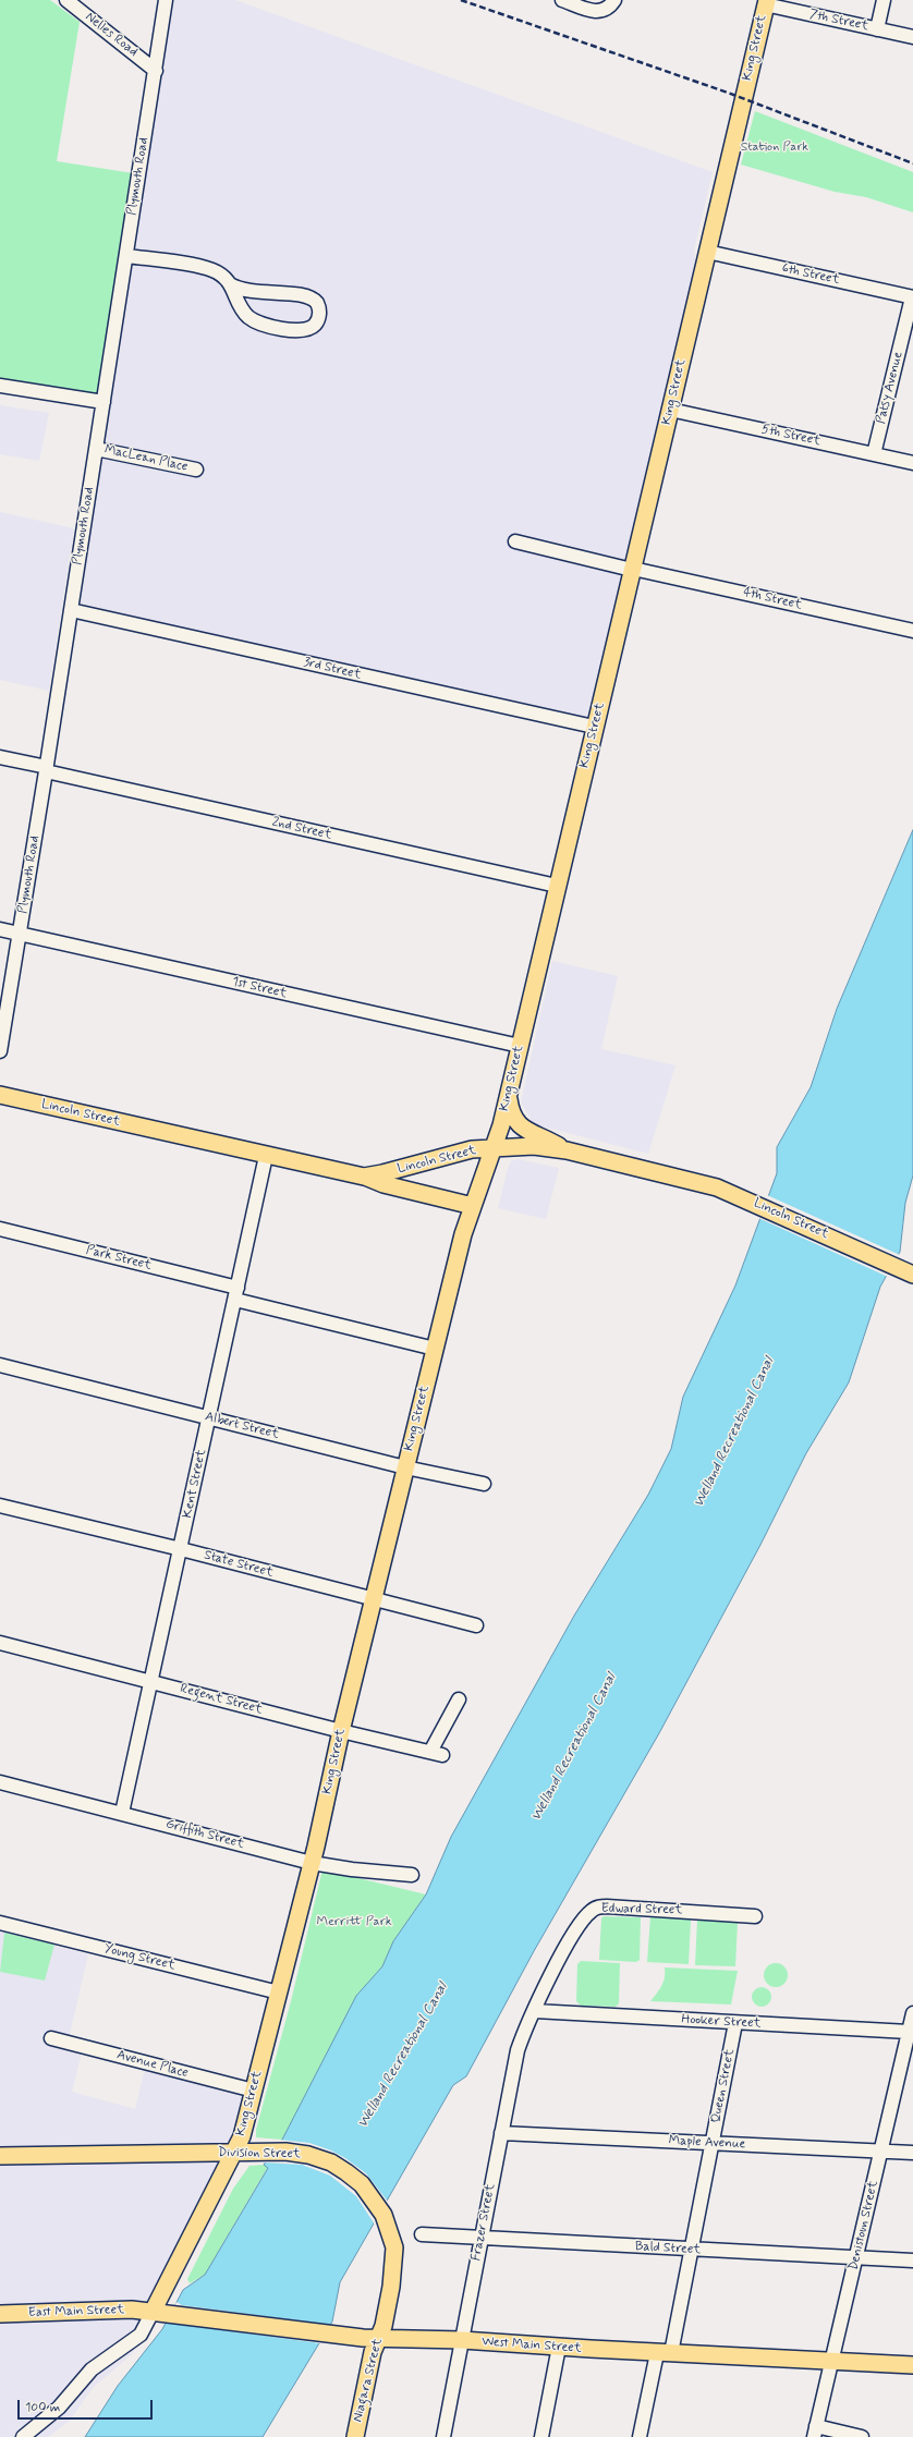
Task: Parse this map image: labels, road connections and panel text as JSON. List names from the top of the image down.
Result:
{
  "streets": {
    "main road": [
      "King Street",
      "Lincoln Street",
      "Division Street",
      "East Main Street",
      "West Main Street",
      "Niagara Street"
    ],
    "street": [
      "7th Street",
      "Nelles Road",
      "Plymouth Road",
      "6th Street",
      "Patsy Avenue",
      "5th Street",
      "MacLean Place",
      "4th Street",
      "3rd Street",
      "2nd Street",
      "1st Street",
      "Park Street",
      "Albert Street",
      "Kent Street",
      "State Street",
      "Regent Street",
      "Griffith Street",
      "Edward Street",
      "Young Street",
      "Hooker Street",
      "Avenue Place",
      "Queen Street",
      "Maple Avenue",
      "Frazer Street",
      "Denistoun Street",
      "Bald Street"
    ]
  },
  "crossings": [
    ["7th Street", "King Street"],
    ["Nelles Road", "Plymouth Road"],
    ["King Street", "6th Street"],
    ["King Street", "5th Street"],
    ["King Street", "4th Street"],
    ["King Street", "3rd Street"],
    ["King Street", "2nd Street"],
    ["King Street", "1st Street"],
    ["King Street", "Lincoln Street"],
    ["King Street", "Park Street"],
    ["King Street", "Albert Street"],
    ["King Street", "State Street"],
    ["King Street", "Regent Street"],
    ["King Street", "Griffith Street"],
    ["King Street", "Young Street"],
    ["King Street", "Avenue Place"],
    ["King Street", "Division Street"],
    ["King Street", "East Main Street"],
    ["King Street", "West Main Street"],
    ["Plymouth Road", "MacLean Place"],
    ["Plymouth Road", "3rd Street"],
    ["Plymouth Road", "2nd Street"],
    ["Plymouth Road", "1st Street"],
    ["6th Street", "Patsy Avenue"],
    ["Patsy Avenue", "5th Street"],
    ["Lincoln Street", "Kent Street"],
    ["Park Street", "Kent Street"],
    ["Albert Street", "Kent Street"],
    ["Kent Street", "State Street"],
    ["Kent Street", "Regent Street"],
    ["Kent Street", "Griffith Street"],
    ["Edward Street", "Hooker Street"],
    ["Edward Street", "Frazer Street"],
    ["Hooker Street", "Queen Street"],
    ["Hooker Street", "Frazer Street"],
    ["Hooker Street", "Denistoun Street"],
    ["Queen Street", "Maple Avenue"],
    ["Queen Street", "Bald Street"],
    ["Queen Street", "West Main Street"],
    ["Maple Avenue", "Frazer Street"],
    ["Maple Avenue", "Denistoun Street"],
    ["Division Street", "West Main Street"],
    ["Division Street", "Niagara Street"],
    ["Frazer Street", "Bald Street"],
    ["Frazer Street", "West Main Street"],
    ["Denistoun Street", "Bald Street"],
    ["Denistoun Street", "West Main Street"],
    ["East Main Street", "West Main Street"],
    ["West Main Street", "Niagara Street"]
  ],
  "water": ["Welland Recreational Canal"],
  "parks": ["Station Park", "Merritt Park"],
  "scale_bar": "100 m"
}
